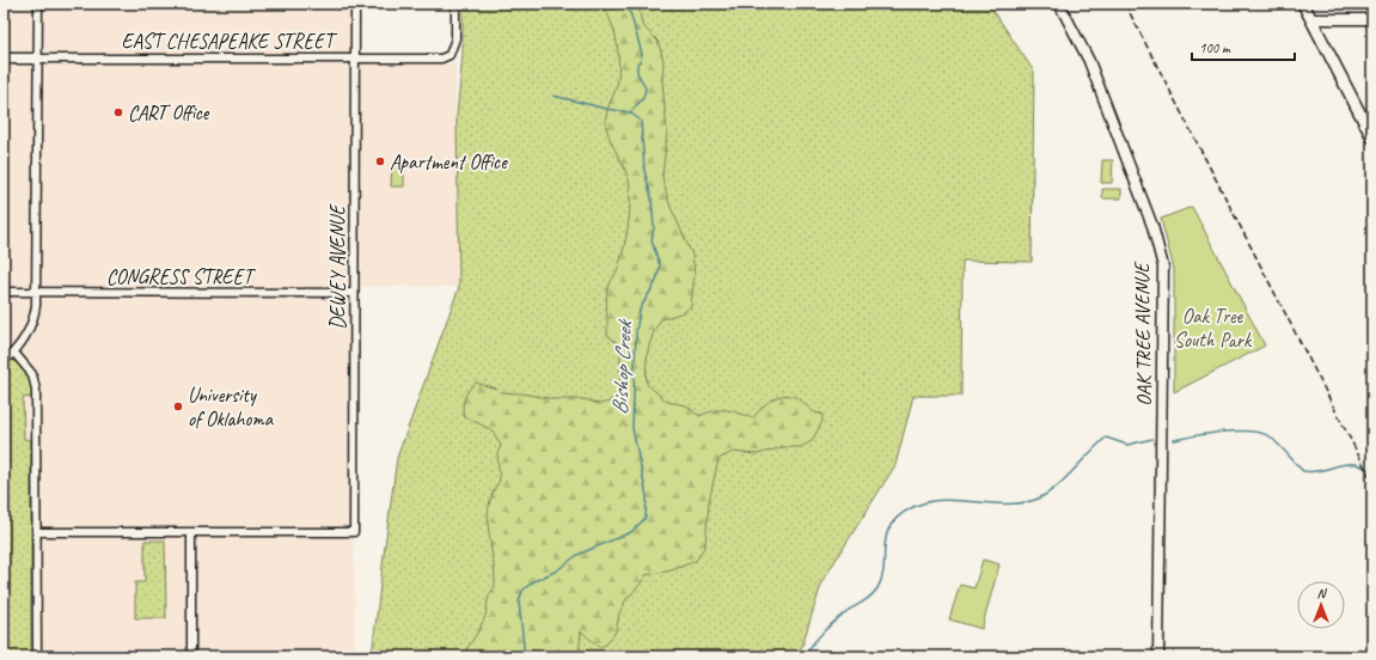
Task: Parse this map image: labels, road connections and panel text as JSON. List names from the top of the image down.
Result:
{
  "streets": {
    "street": [
      "EAST CHESAPEAKE STREET",
      "DEWEY AVENUE",
      "CONGRESS STREET",
      "OAK TREE AVENUE"
    ]
  },
  "crossings": [
    ["EAST CHESAPEAKE STREET", "DEWEY AVENUE"],
    ["DEWEY AVENUE", "CONGRESS STREET"]
  ],
  "water": ["Bishop Creek"],
  "parks": ["Oak Tree South Park"],
  "places": ["CART Office", "Apartment Office", "University of Oklahoma"],
  "scale_bar": "100 m",
  "north": "top"
}
